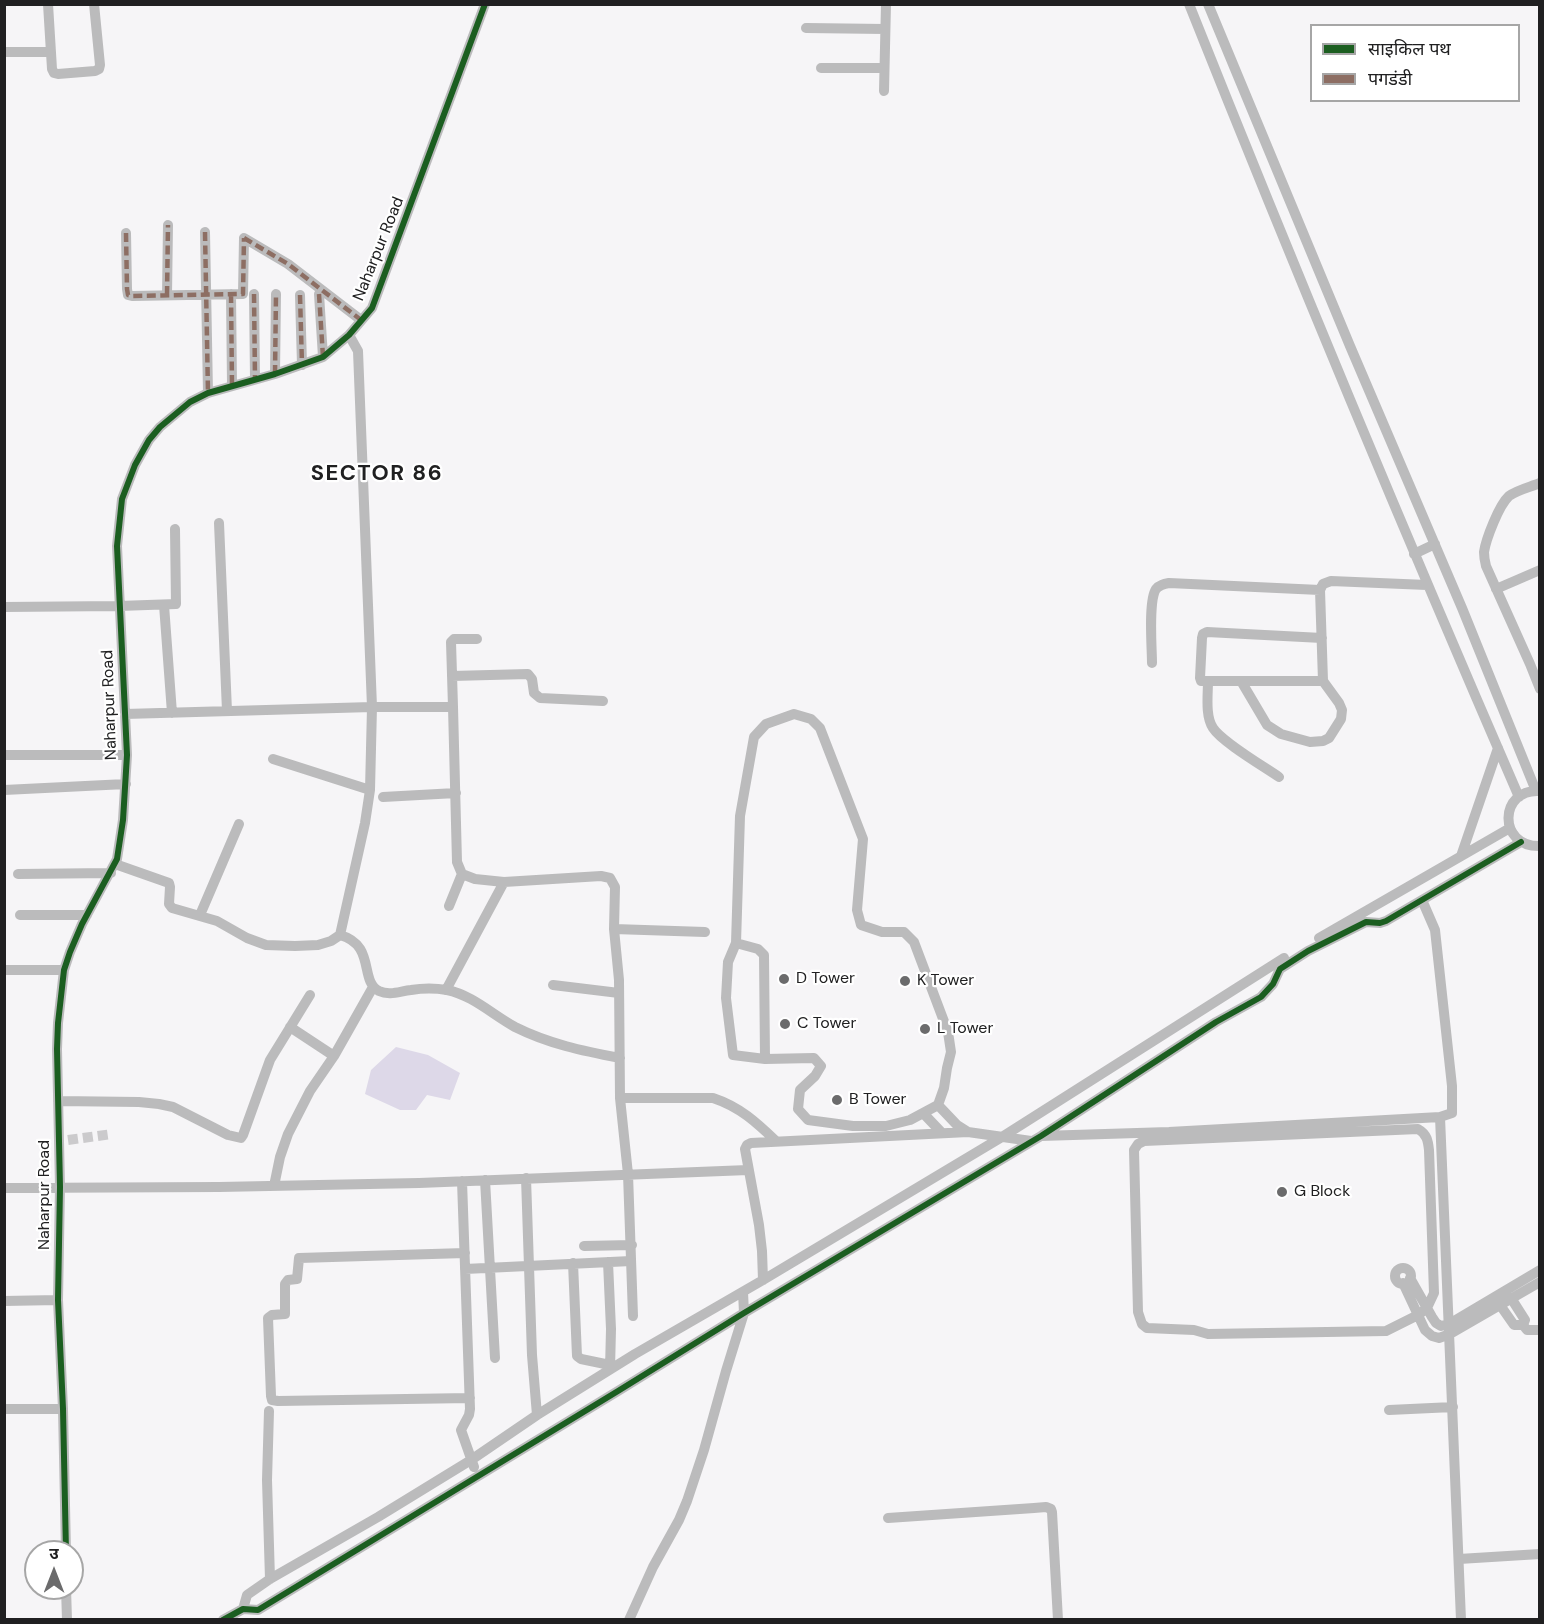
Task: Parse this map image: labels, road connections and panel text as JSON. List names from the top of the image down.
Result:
{
  "streets": {
    "street": ["Naharpur Road"]
  },
  "districts": ["SECTOR 86"],
  "places": [
    "D Tower",
    "K Tower",
    "C Tower",
    "L Tower",
    "B Tower",
    "G Block"
  ],
  "legend": ["साइकिल पथ", "पगडंडी"],
  "north": "top"
}
